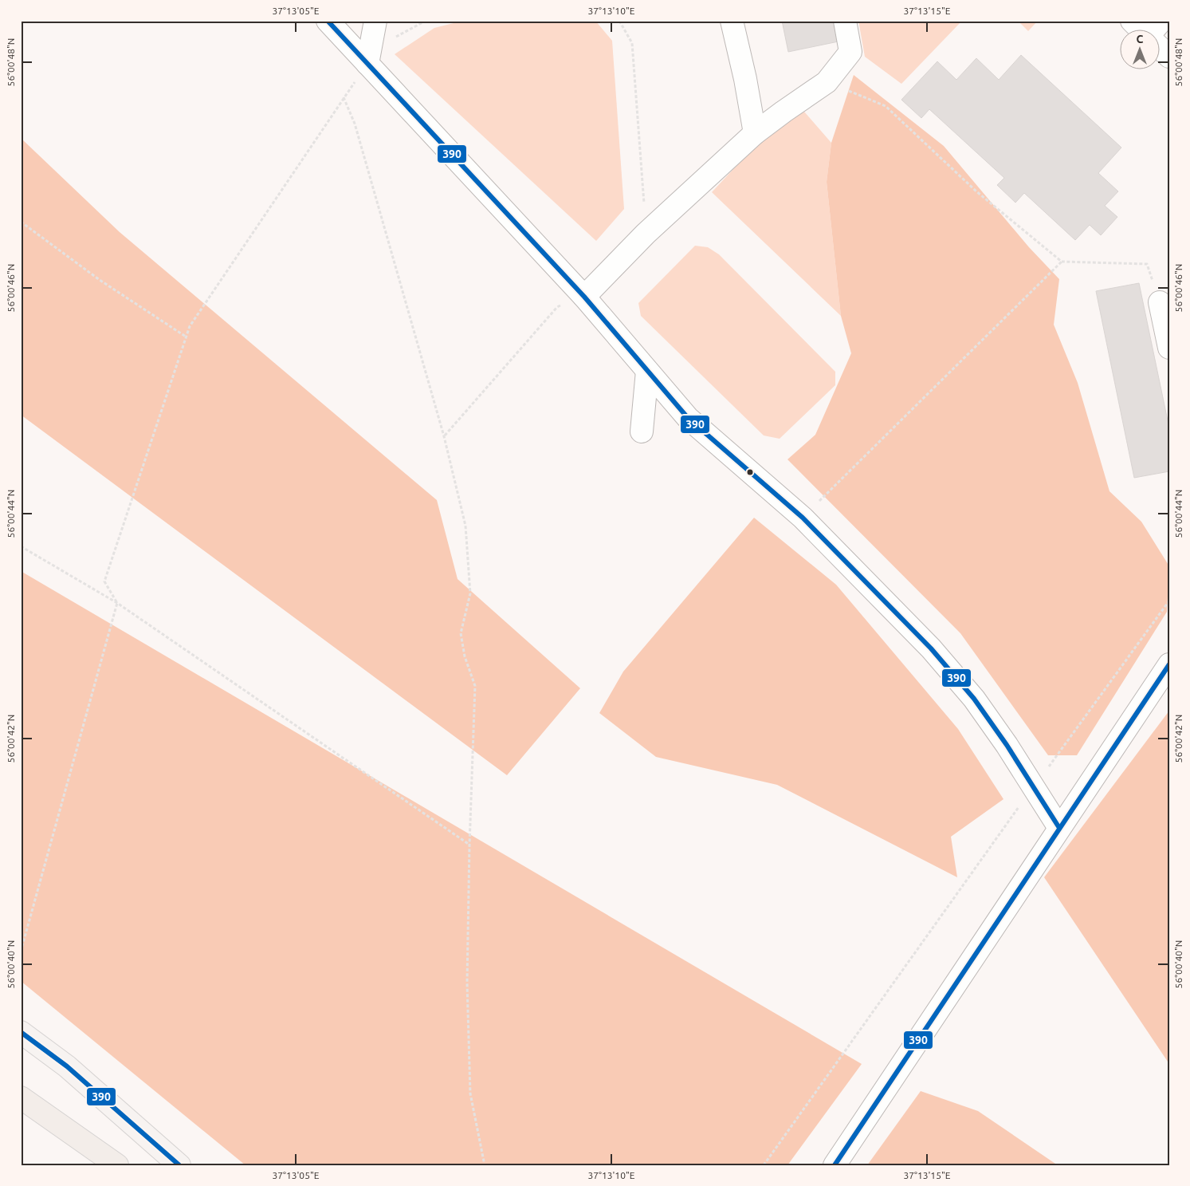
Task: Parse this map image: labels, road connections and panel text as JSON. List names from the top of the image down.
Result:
{
  "lines": ["transit line 390"],
  "north": "top",
  "coordinates": [
    "37°13'05\"E",
    "37°13'10\"E",
    "37°13'15\"E",
    "56°00'48\"N",
    "56°00'46\"N",
    "56°00'44\"N",
    "56°00'42\"N",
    "56°00'40\"N"
  ]
}
